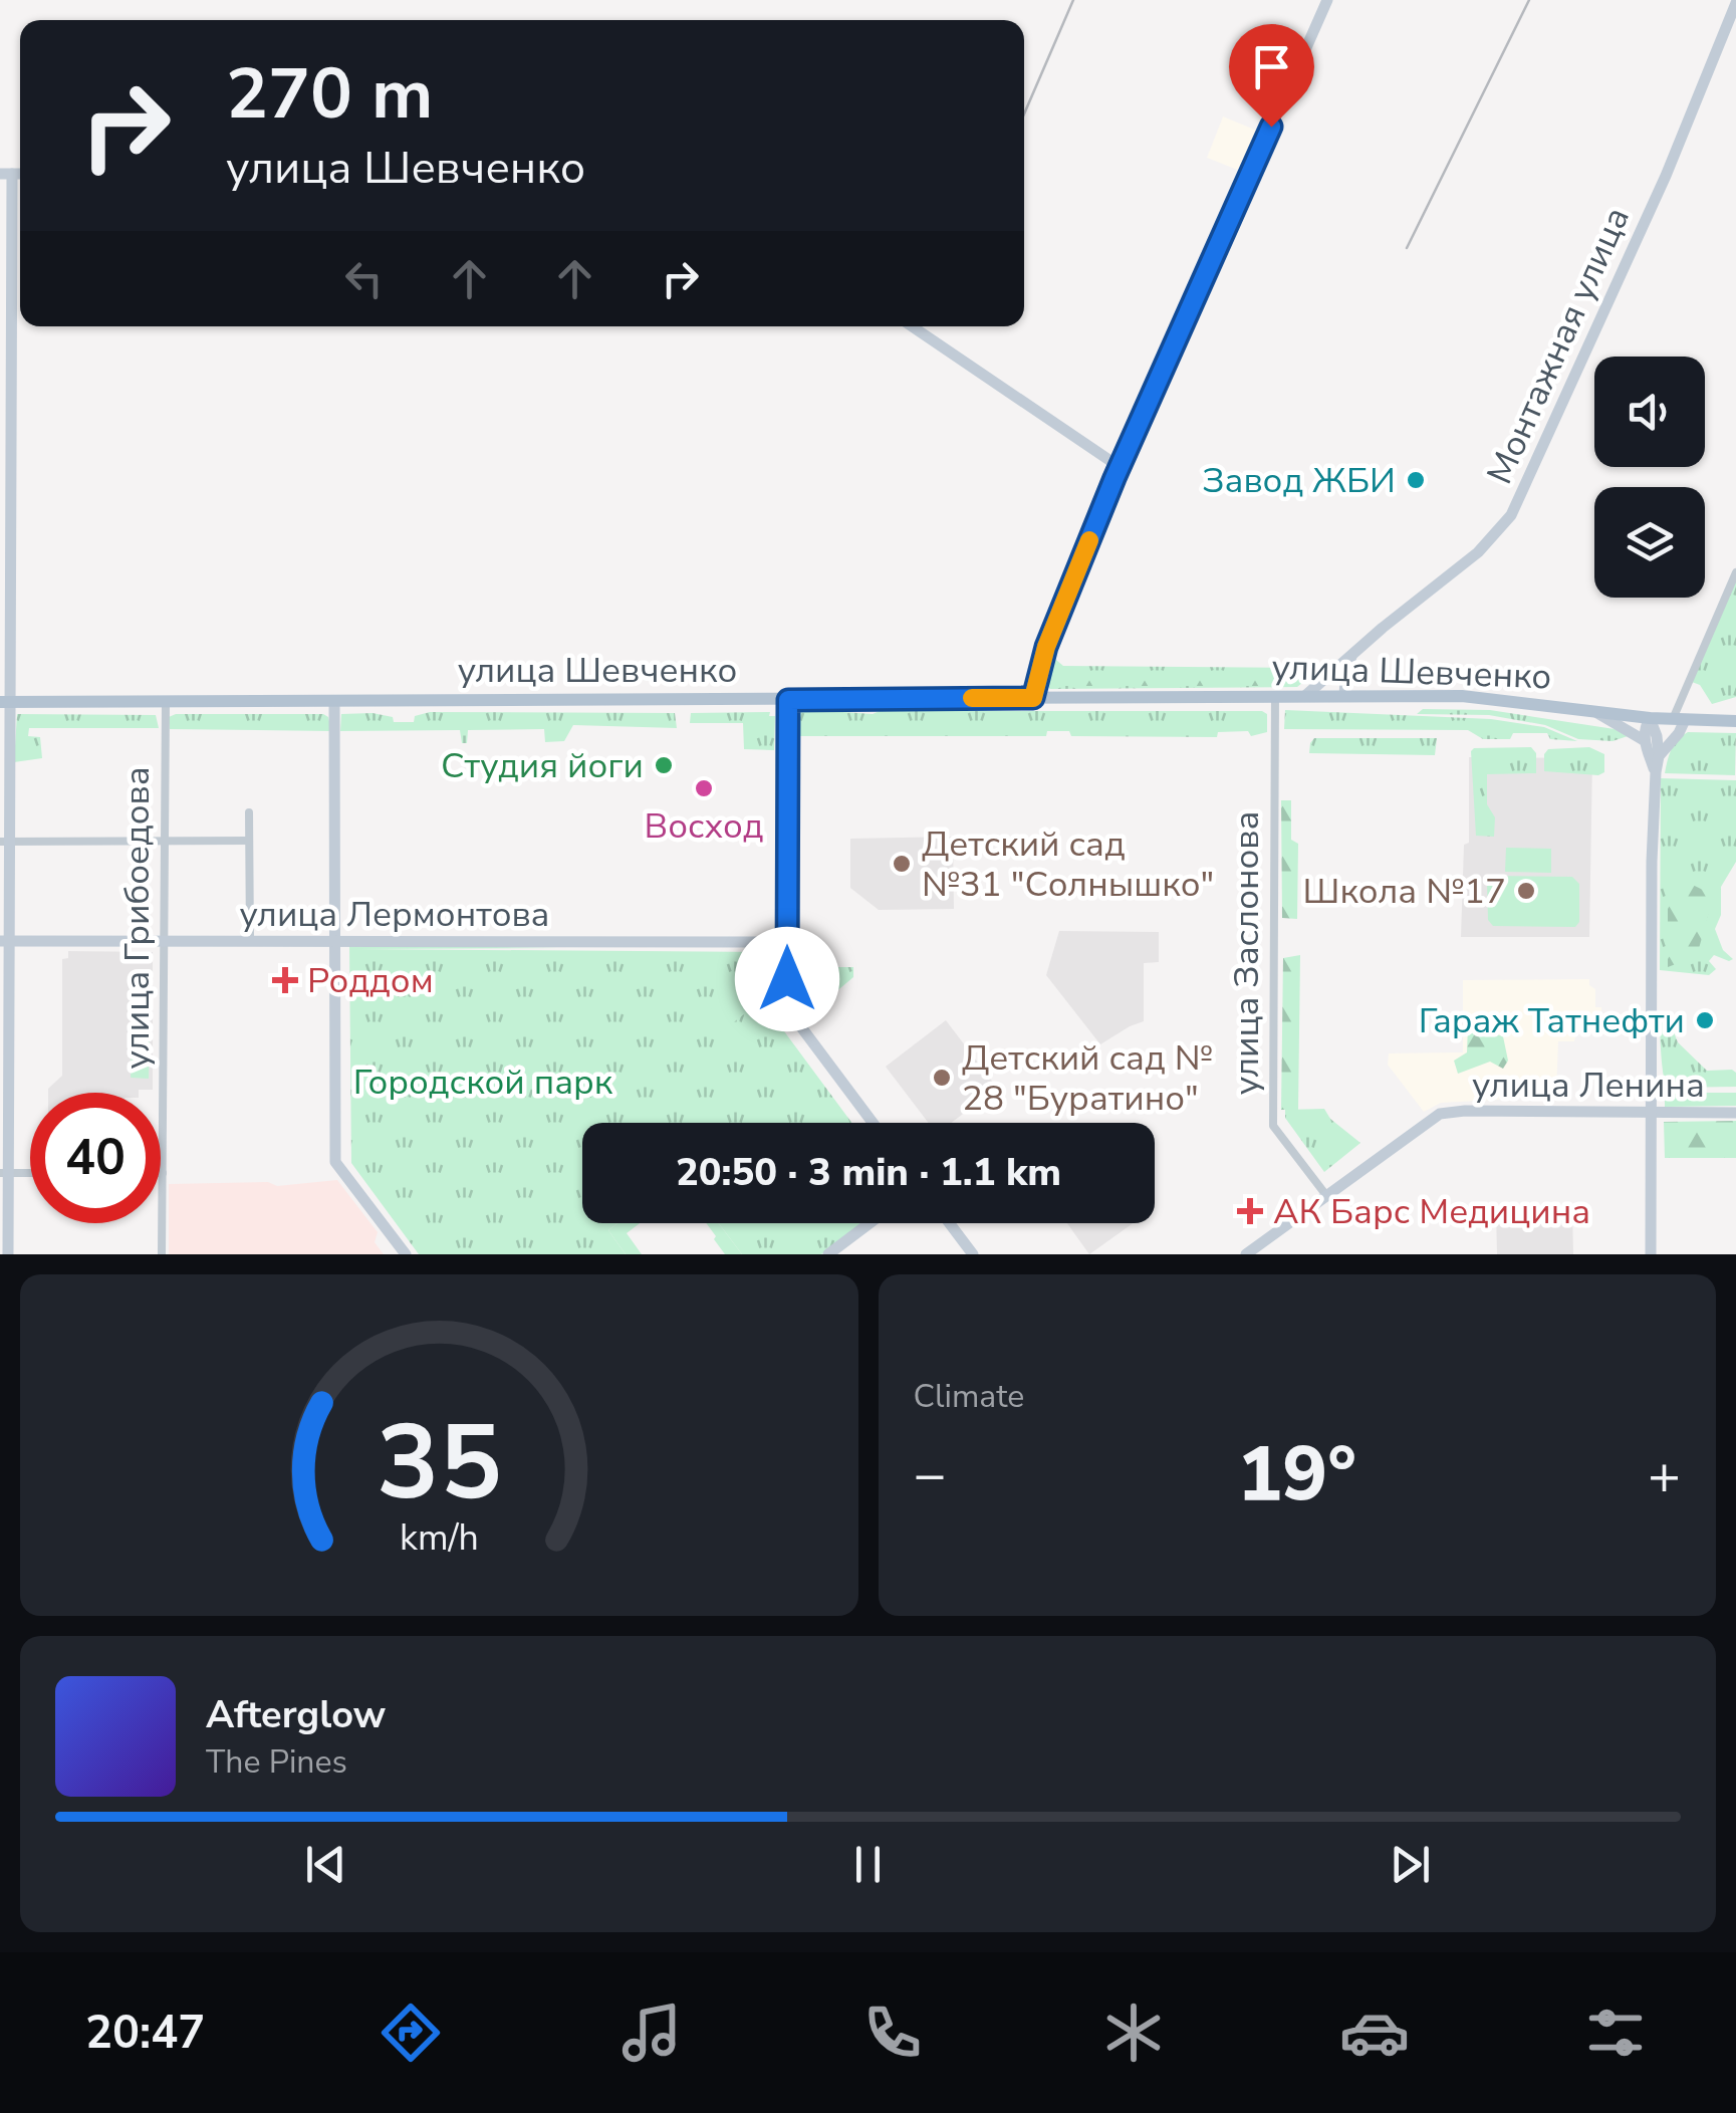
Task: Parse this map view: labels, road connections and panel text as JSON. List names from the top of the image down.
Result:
{
  "streets": {
    "main road": ["улица Шевченко"],
    "street": [
      "Монтажная улица",
      "улица Лермонтова",
      "улица Грибоедова",
      "улица Заслонова",
      "улица Ленина"
    ]
  },
  "crossings": [
    ["Монтажная улица", "улица Шевченко"],
    ["улица Шевченко", "улица Грибоедова"],
    ["улица Шевченко", "улица Заслонова"],
    ["улица Лермонтова", "улица Грибоедова"],
    ["улица Заслонова", "улица Ленина"]
  ],
  "parks": ["Городской парк"],
  "places": {
    "other": [
      "Завод ЖБИ",
      "Студия йоги",
      "Восход",
      "Детский сад №31 \"Солнышко\"",
      "Школа №17",
      "Гараж Татнефти",
      "Детский сад № 28 \"Буратино\""
    ],
    "health": ["Роддом", "АК Барс Медицина"]
  },
  "page": {
    "turn": ["270 m", "улица Шевченко"],
    "limit": "40",
    "trip": "20:50 · 3 min · 1.1 km",
    "tile": "Climate",
    "heat": ["−", "19°", "+"],
    "song": ["Afterglow", "The Pines"],
    "tabs": "20:47",
    "gauge": ["35", "km/h"]
  }
}
